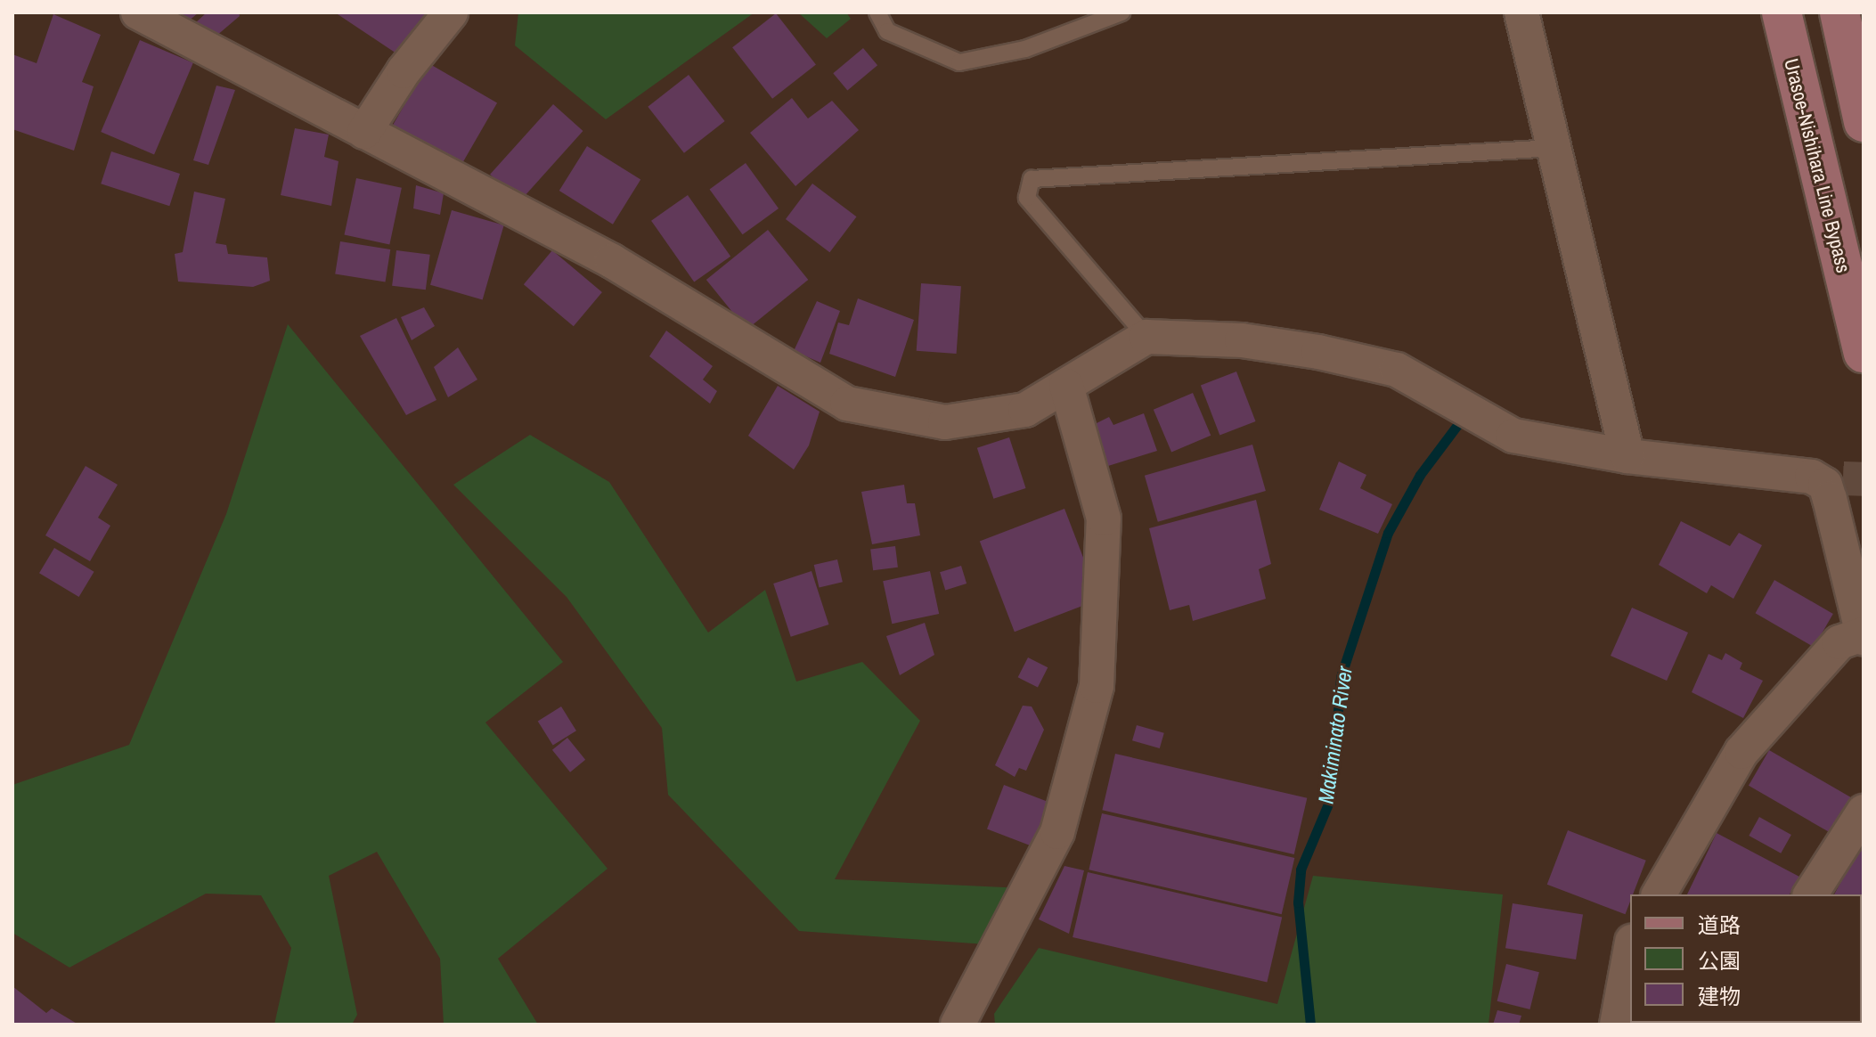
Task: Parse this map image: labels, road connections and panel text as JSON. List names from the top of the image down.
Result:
{
  "streets": {
    "main road": ["Urasoe-Nishihara Line Bypass"]
  },
  "water": ["Makiminato River"],
  "legend": ["道路", "公園", "建物"]
}
